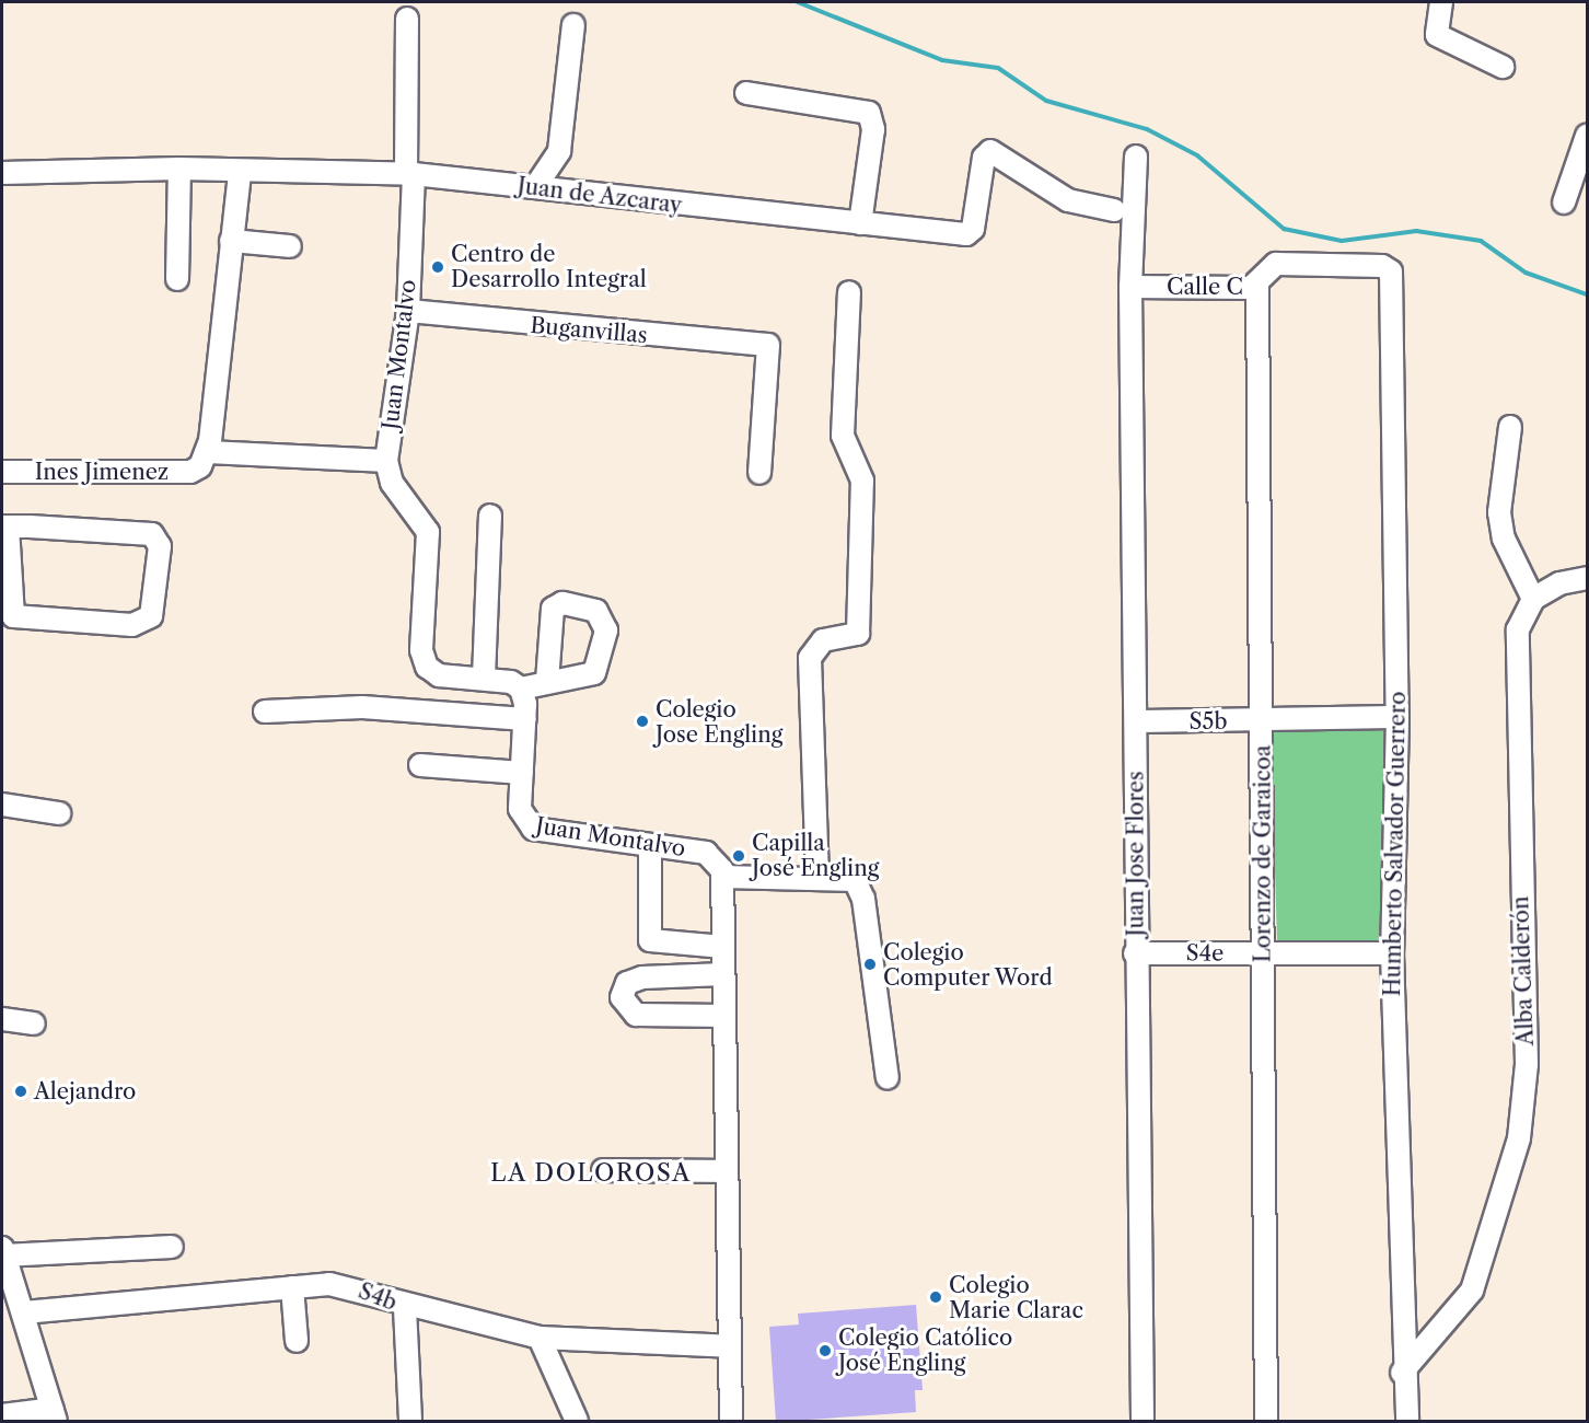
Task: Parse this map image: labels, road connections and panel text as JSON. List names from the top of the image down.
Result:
{
  "streets": {
    "street": [
      "Juan de Azcaray",
      "Calle C",
      "Buganvillas",
      "Juan Montalvo",
      "Ines Jimenez",
      "S5b",
      "Humberto Salvador Guerrero",
      "Juan Jose Flores",
      "Lorenzo de Garaicoa",
      "S4e",
      "Alba Calderón",
      "S4b"
    ]
  },
  "crossings": [
    ["Juan de Azcaray", "Juan Montalvo"],
    ["Calle C", "Humberto Salvador Guerrero"],
    ["Calle C", "Juan Jose Flores"],
    ["Calle C", "Lorenzo de Garaicoa"],
    ["Buganvillas", "Juan Montalvo"],
    ["Juan Montalvo", "Ines Jimenez"],
    ["S5b", "Humberto Salvador Guerrero"],
    ["S5b", "Juan Jose Flores"],
    ["S5b", "Lorenzo de Garaicoa"],
    ["Humberto Salvador Guerrero", "S4e"],
    ["Humberto Salvador Guerrero", "Alba Calderón"],
    ["Juan Jose Flores", "S4e"],
    ["Lorenzo de Garaicoa", "S4e"]
  ],
  "districts": ["LA DOLOROSA"],
  "places": [
    "Centro de Desarrollo Integral",
    "Colegio Jose Engling",
    "Capilla José Engling",
    "Colegio Computer Word",
    "Alejandro",
    "Colegio Marie Clarac",
    "Colegio Católico José Engling"
  ]
}
